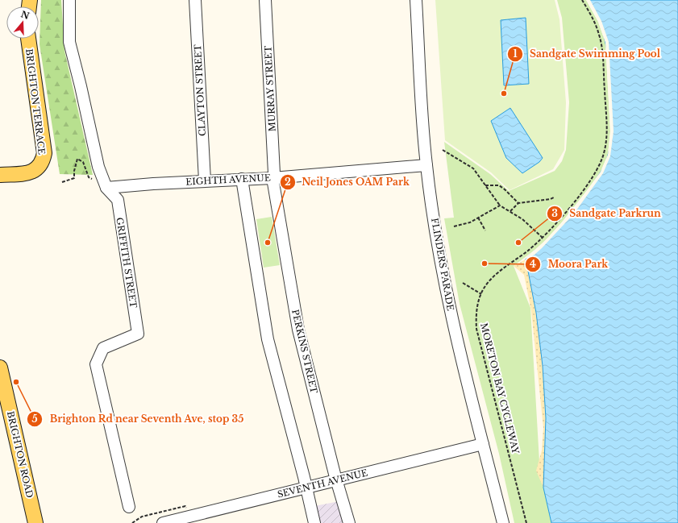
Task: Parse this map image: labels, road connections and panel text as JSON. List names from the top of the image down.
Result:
{
  "streets": {
    "main road": ["BRIGHTON TERRACE", "BRIGHTON ROAD"],
    "street": [
      "MURRAY STREET",
      "CLAYTON STREET",
      "EIGHTH AVENUE",
      "GRIFFITH STREET",
      "FLINDERS PARADE",
      "PERKINS STREET",
      "SEVENTH AVENUE"
    ],
    "path": ["MORETON BAY CYCLEWAY"]
  },
  "crossings": [
    ["MURRAY STREET", "EIGHTH AVENUE"],
    ["MURRAY STREET", "PERKINS STREET"],
    ["CLAYTON STREET", "EIGHTH AVENUE"],
    ["EIGHTH AVENUE", "GRIFFITH STREET"],
    ["EIGHTH AVENUE", "FLINDERS PARADE"],
    ["EIGHTH AVENUE", "PERKINS STREET"],
    ["FLINDERS PARADE", "SEVENTH AVENUE"],
    ["PERKINS STREET", "SEVENTH AVENUE"]
  ],
  "places": [
    "Sandgate Swimming Pool",
    "Neil Jones OAM Park",
    "Sandgate Parkrun",
    "Moora Park",
    "Brighton Rd near Seventh Ave, stop 35"
  ],
  "north": "top"
}
